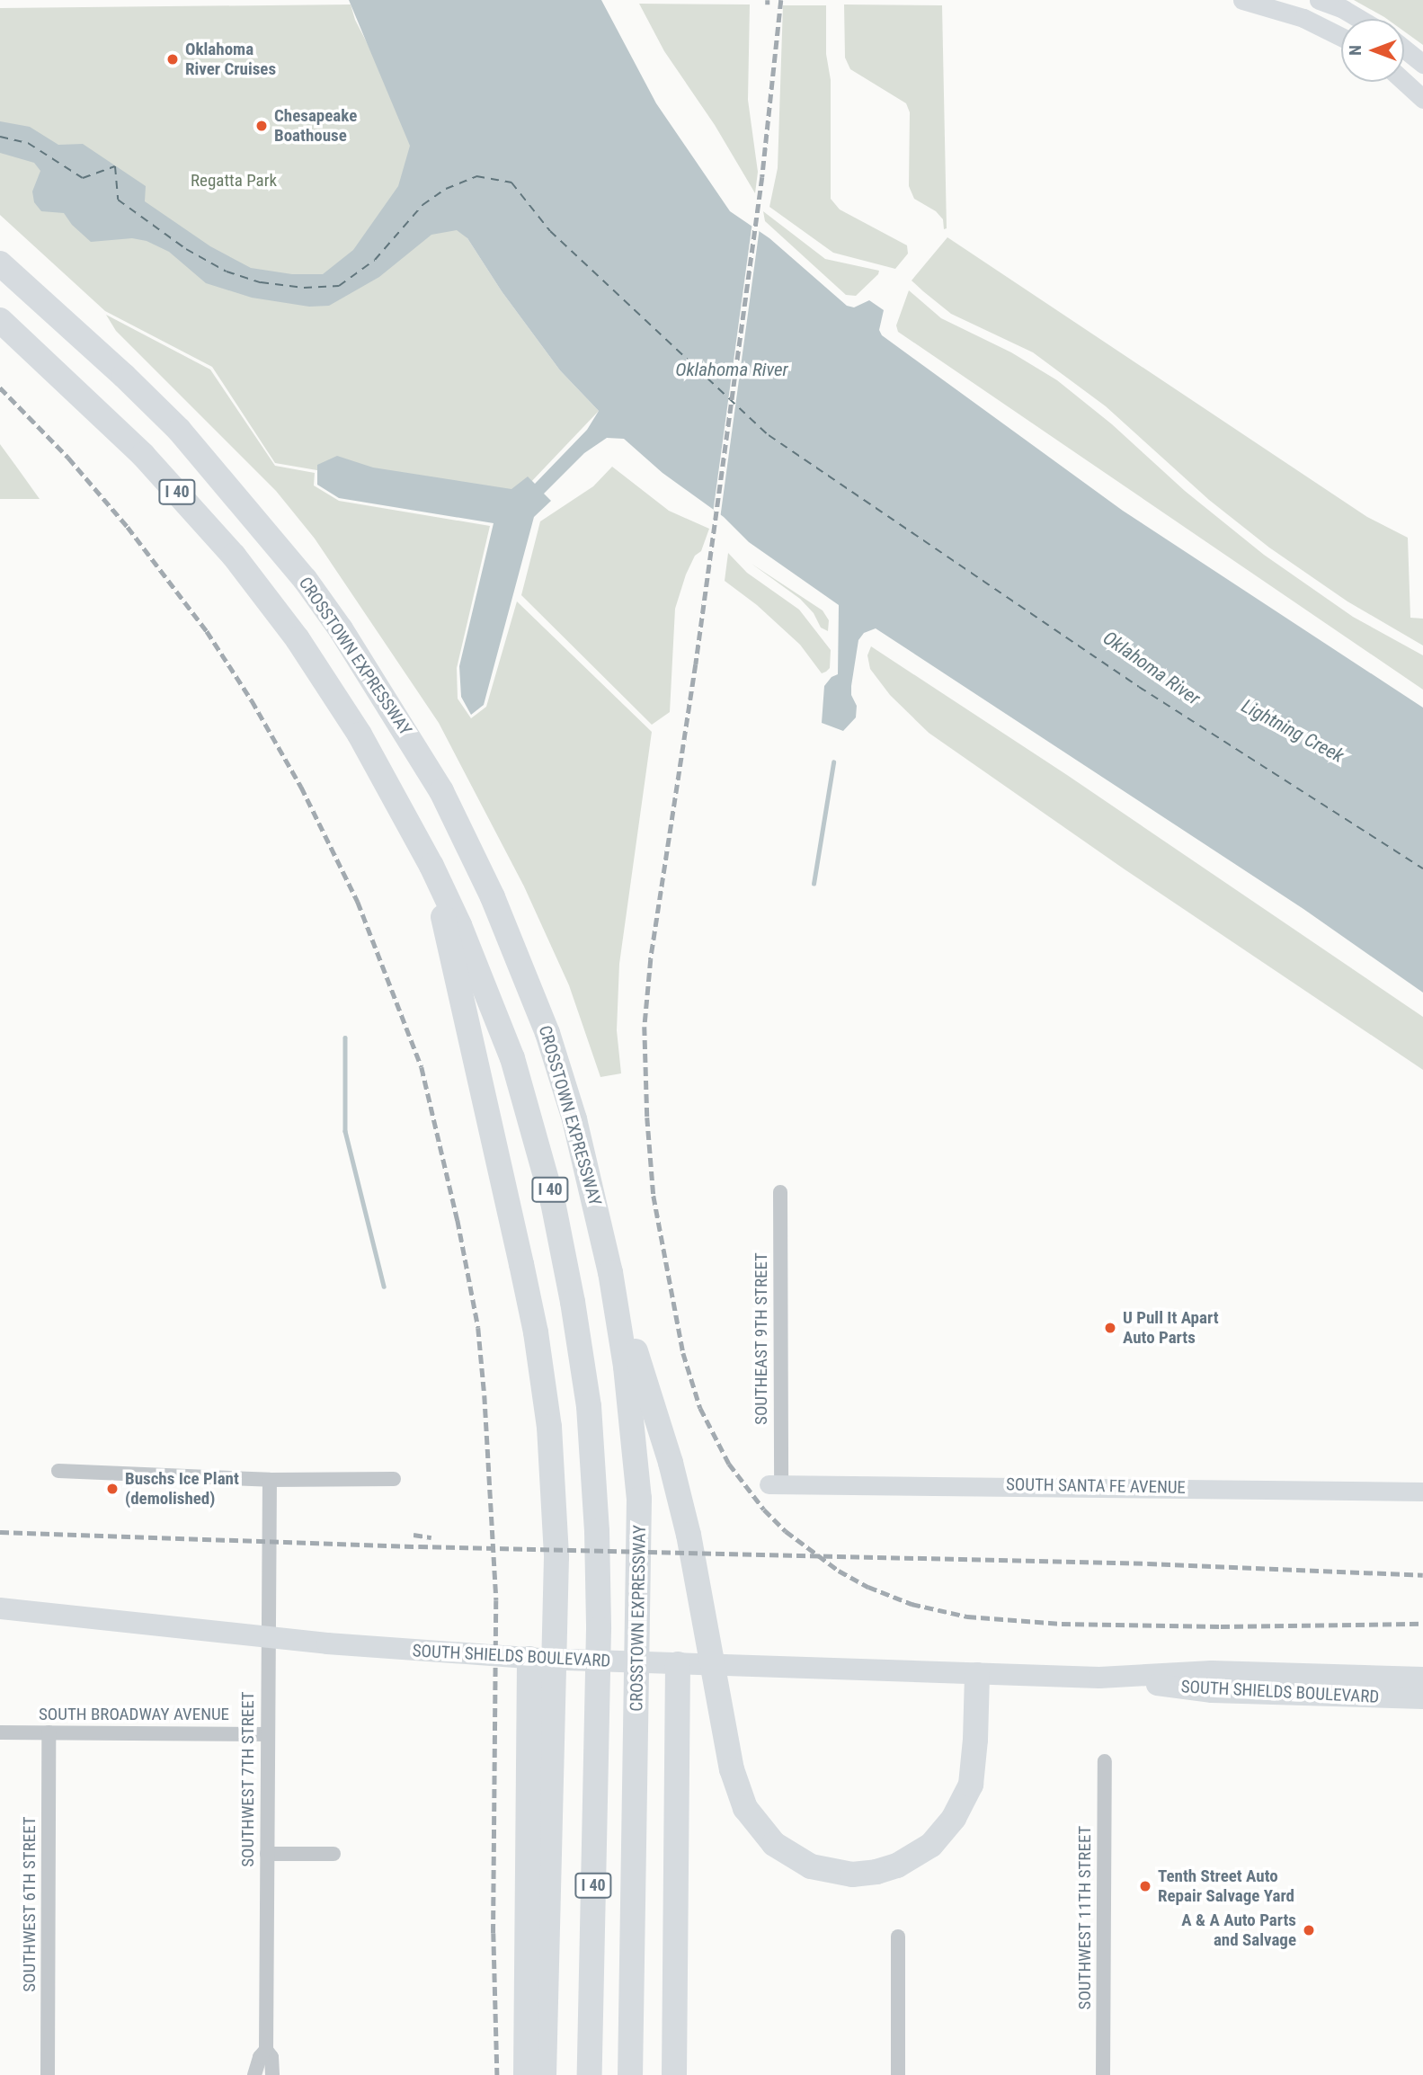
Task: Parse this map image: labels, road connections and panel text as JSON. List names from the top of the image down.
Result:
{
  "streets": {
    "highway": ["I 40", "CROSSTOWN EXPRESSWAY"],
    "main road": ["SOUTH SHIELDS BOULEVARD"],
    "street": [
      "SOUTHEAST 9TH STREET",
      "SOUTH SANTA FE AVENUE",
      "SOUTH BROADWAY AVENUE",
      "SOUTHWEST 7TH STREET",
      "SOUTHWEST 6TH STREET",
      "SOUTHWEST 11TH STREET"
    ]
  },
  "crossings": [
    ["SOUTHEAST 9TH STREET", "SOUTH SANTA FE AVENUE"],
    ["SOUTH BROADWAY AVENUE", "SOUTHWEST 7TH STREET"],
    ["SOUTH BROADWAY AVENUE", "SOUTHWEST 6TH STREET"]
  ],
  "water": ["Oklahoma River", "Lightning Creek"],
  "parks": ["Regatta Park"],
  "places": [
    "Oklahoma River Cruises",
    "Chesapeake Boathouse",
    "U Pull It Apart Auto Parts",
    "Buschs Ice Plant (demolished)",
    "Tenth Street Auto Repair Salvage Yard",
    "A & A Auto Parts and Salvage"
  ],
  "north": "left"
}
